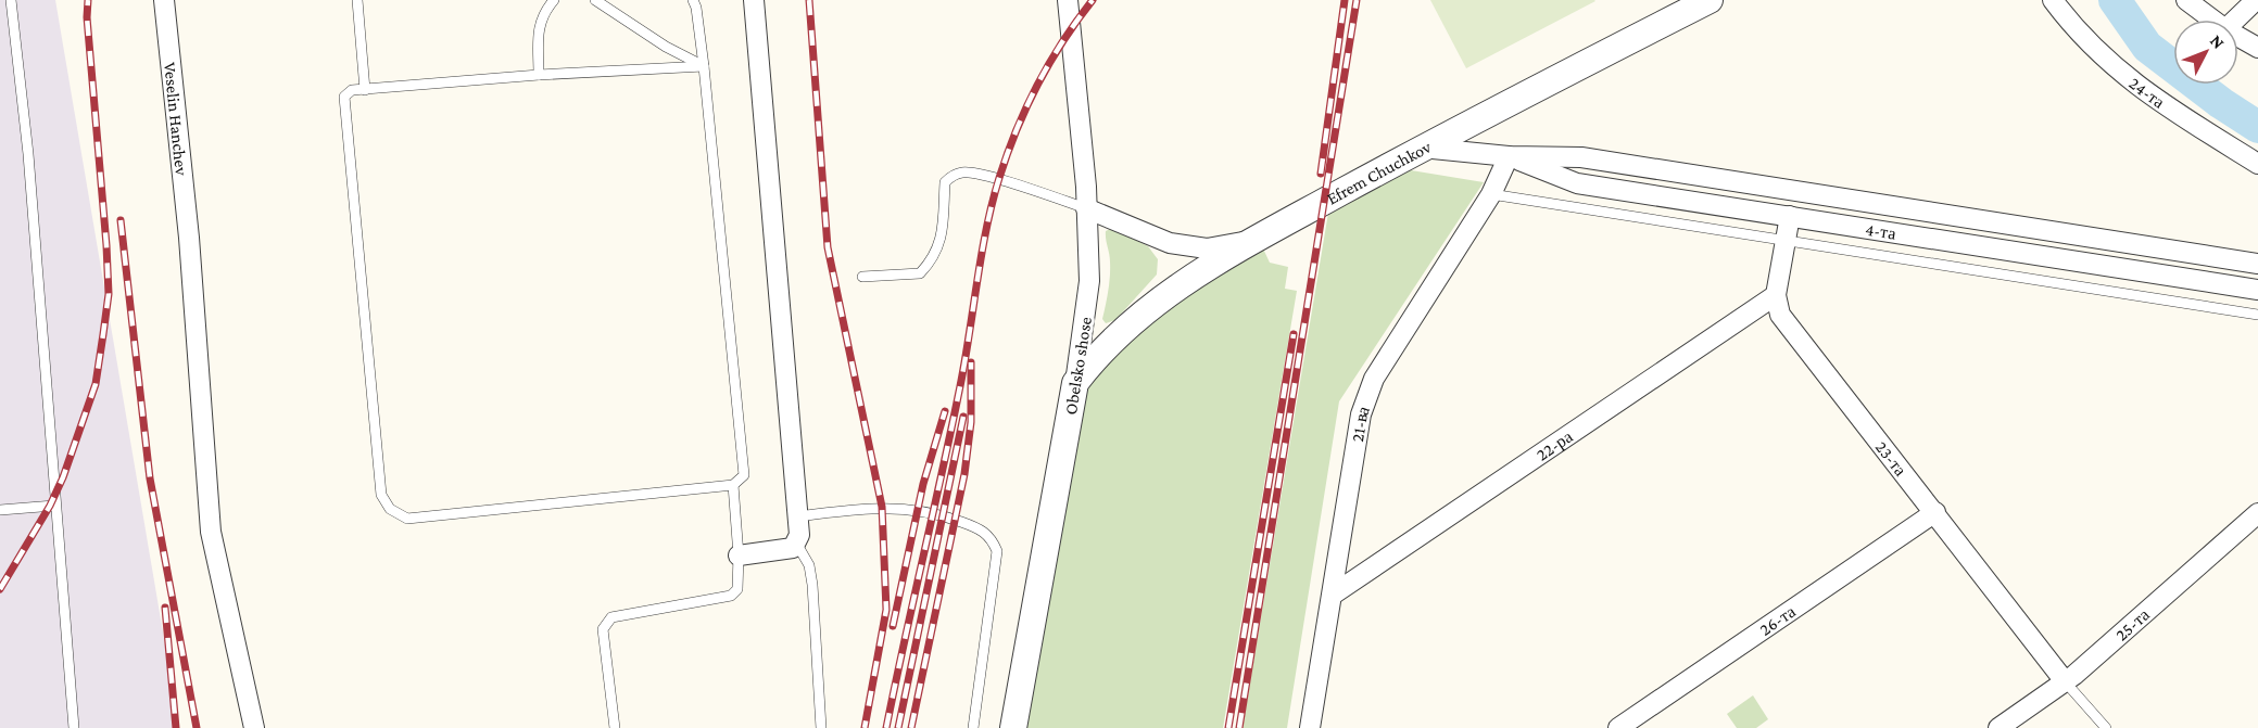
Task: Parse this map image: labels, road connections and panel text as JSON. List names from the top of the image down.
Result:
{
  "streets": {
    "street": [
      "24-та",
      "Veselin Hanchev",
      "Efrem Chuchkov",
      "4-та",
      "Obelsko shose",
      "21-ва",
      "22-ра",
      "23-та",
      "26-та",
      "25-та"
    ]
  },
  "crossings": [
    ["Efrem Chuchkov", "4-та"],
    ["Efrem Chuchkov", "Obelsko shose"],
    ["4-та", "21-ва"],
    ["21-ва", "22-ра"],
    ["22-ра", "23-та"],
    ["23-та", "26-та"],
    ["23-та", "25-та"]
  ],
  "north": "top right"
}
